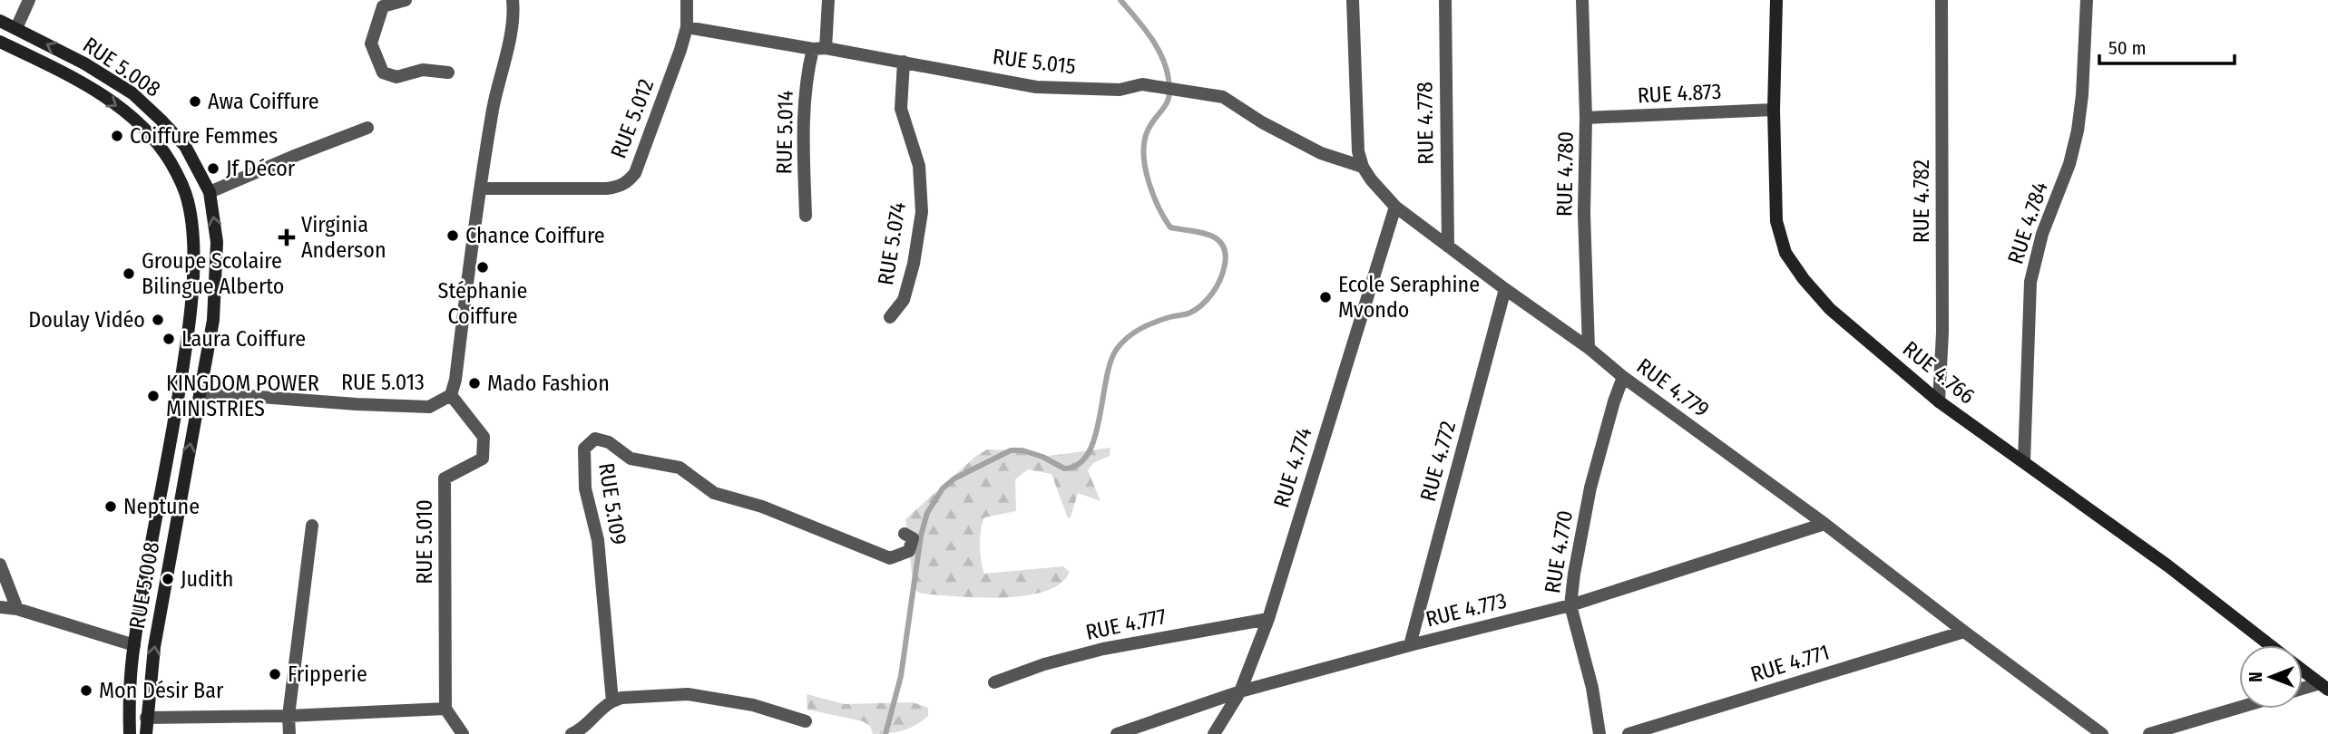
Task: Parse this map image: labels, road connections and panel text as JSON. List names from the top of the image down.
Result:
{
  "streets": {
    "main road": ["RUE 5.008", "RUE 4.766"],
    "street": [
      "RUE 5.015",
      "RUE 4.873",
      "RUE 5.012",
      "RUE 4.778",
      "RUE 5.014",
      "RUE 4.780",
      "RUE 4.782",
      "RUE 4.784",
      "RUE 5.074",
      "RUE 5.013",
      "RUE 4.779",
      "RUE 4.772",
      "RUE 4.774",
      "RUE 5.109",
      "RUE 5.010",
      "RUE 4.770",
      "RUE 4.773",
      "RUE 4.777",
      "RUE 4.771"
    ]
  },
  "crossings": [
    ["RUE 5.015", "RUE 5.012"],
    ["RUE 5.015", "RUE 5.014"],
    ["RUE 5.015", "RUE 5.074"],
    ["RUE 5.015", "RUE 4.779"],
    ["RUE 5.008", "RUE 5.013"],
    ["RUE 4.873", "RUE 4.780"],
    ["RUE 4.873", "RUE 4.766"],
    ["RUE 4.778", "RUE 4.779"],
    ["RUE 4.780", "RUE 4.779"],
    ["RUE 4.782", "RUE 4.766"],
    ["RUE 4.784", "RUE 4.766"],
    ["RUE 5.013", "RUE 5.010"],
    ["RUE 4.779", "RUE 4.772"],
    ["RUE 4.779", "RUE 4.774"],
    ["RUE 4.779", "RUE 4.770"],
    ["RUE 4.779", "RUE 4.773"],
    ["RUE 4.779", "RUE 4.771"],
    ["RUE 4.772", "RUE 4.773"],
    ["RUE 4.774", "RUE 4.773"],
    ["RUE 4.774", "RUE 4.777"],
    ["RUE 4.770", "RUE 4.773"]
  ],
  "places": {
    "other": [
      "Awa Coiffure",
      "Coiffure Femmes",
      "Jf Décor",
      "Chance Coiffure",
      "Stéphanie Coiffure",
      "Groupe Scolaire Bilingue Alberto",
      "Ecole Seraphine Mvondo",
      "Doulay Vidéo",
      "Laura Coiffure",
      "Mado Fashion",
      "KINGDOM POWER MINISTRIES",
      "Neptune",
      "Judith",
      "Fripperie",
      "Mon Désir Bar"
    ],
    "health": ["Virginia Anderson"]
  },
  "scale_bar": "50 m",
  "north": "left"
}
